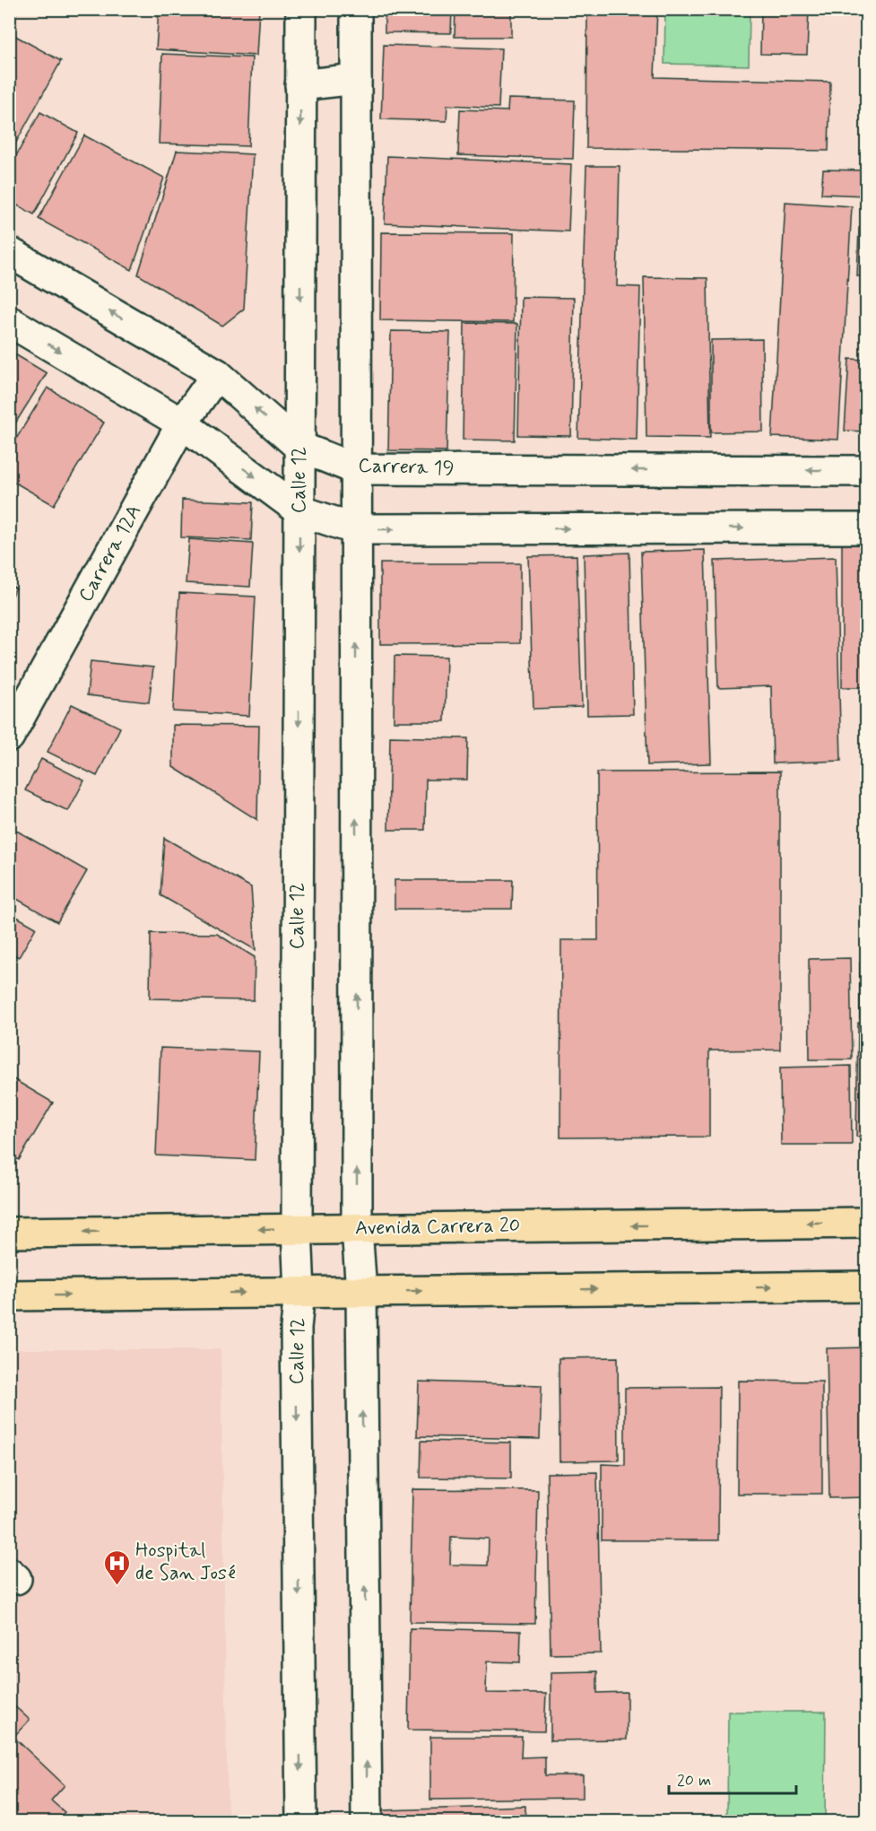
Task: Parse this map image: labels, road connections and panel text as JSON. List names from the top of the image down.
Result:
{
  "streets": {
    "main road": ["Avenida Carrera 20"],
    "street": ["Carrera 19", "Calle 12", "Carrera 12A"]
  },
  "crossings": [
    ["Carrera 19", "Calle 12"],
    ["Carrera 19", "Carrera 12A"],
    ["Calle 12", "Avenida Carrera 20"]
  ],
  "places": {
    "hospital": ["Hospital de San José"]
  },
  "scale_bar": "20 m"
}
